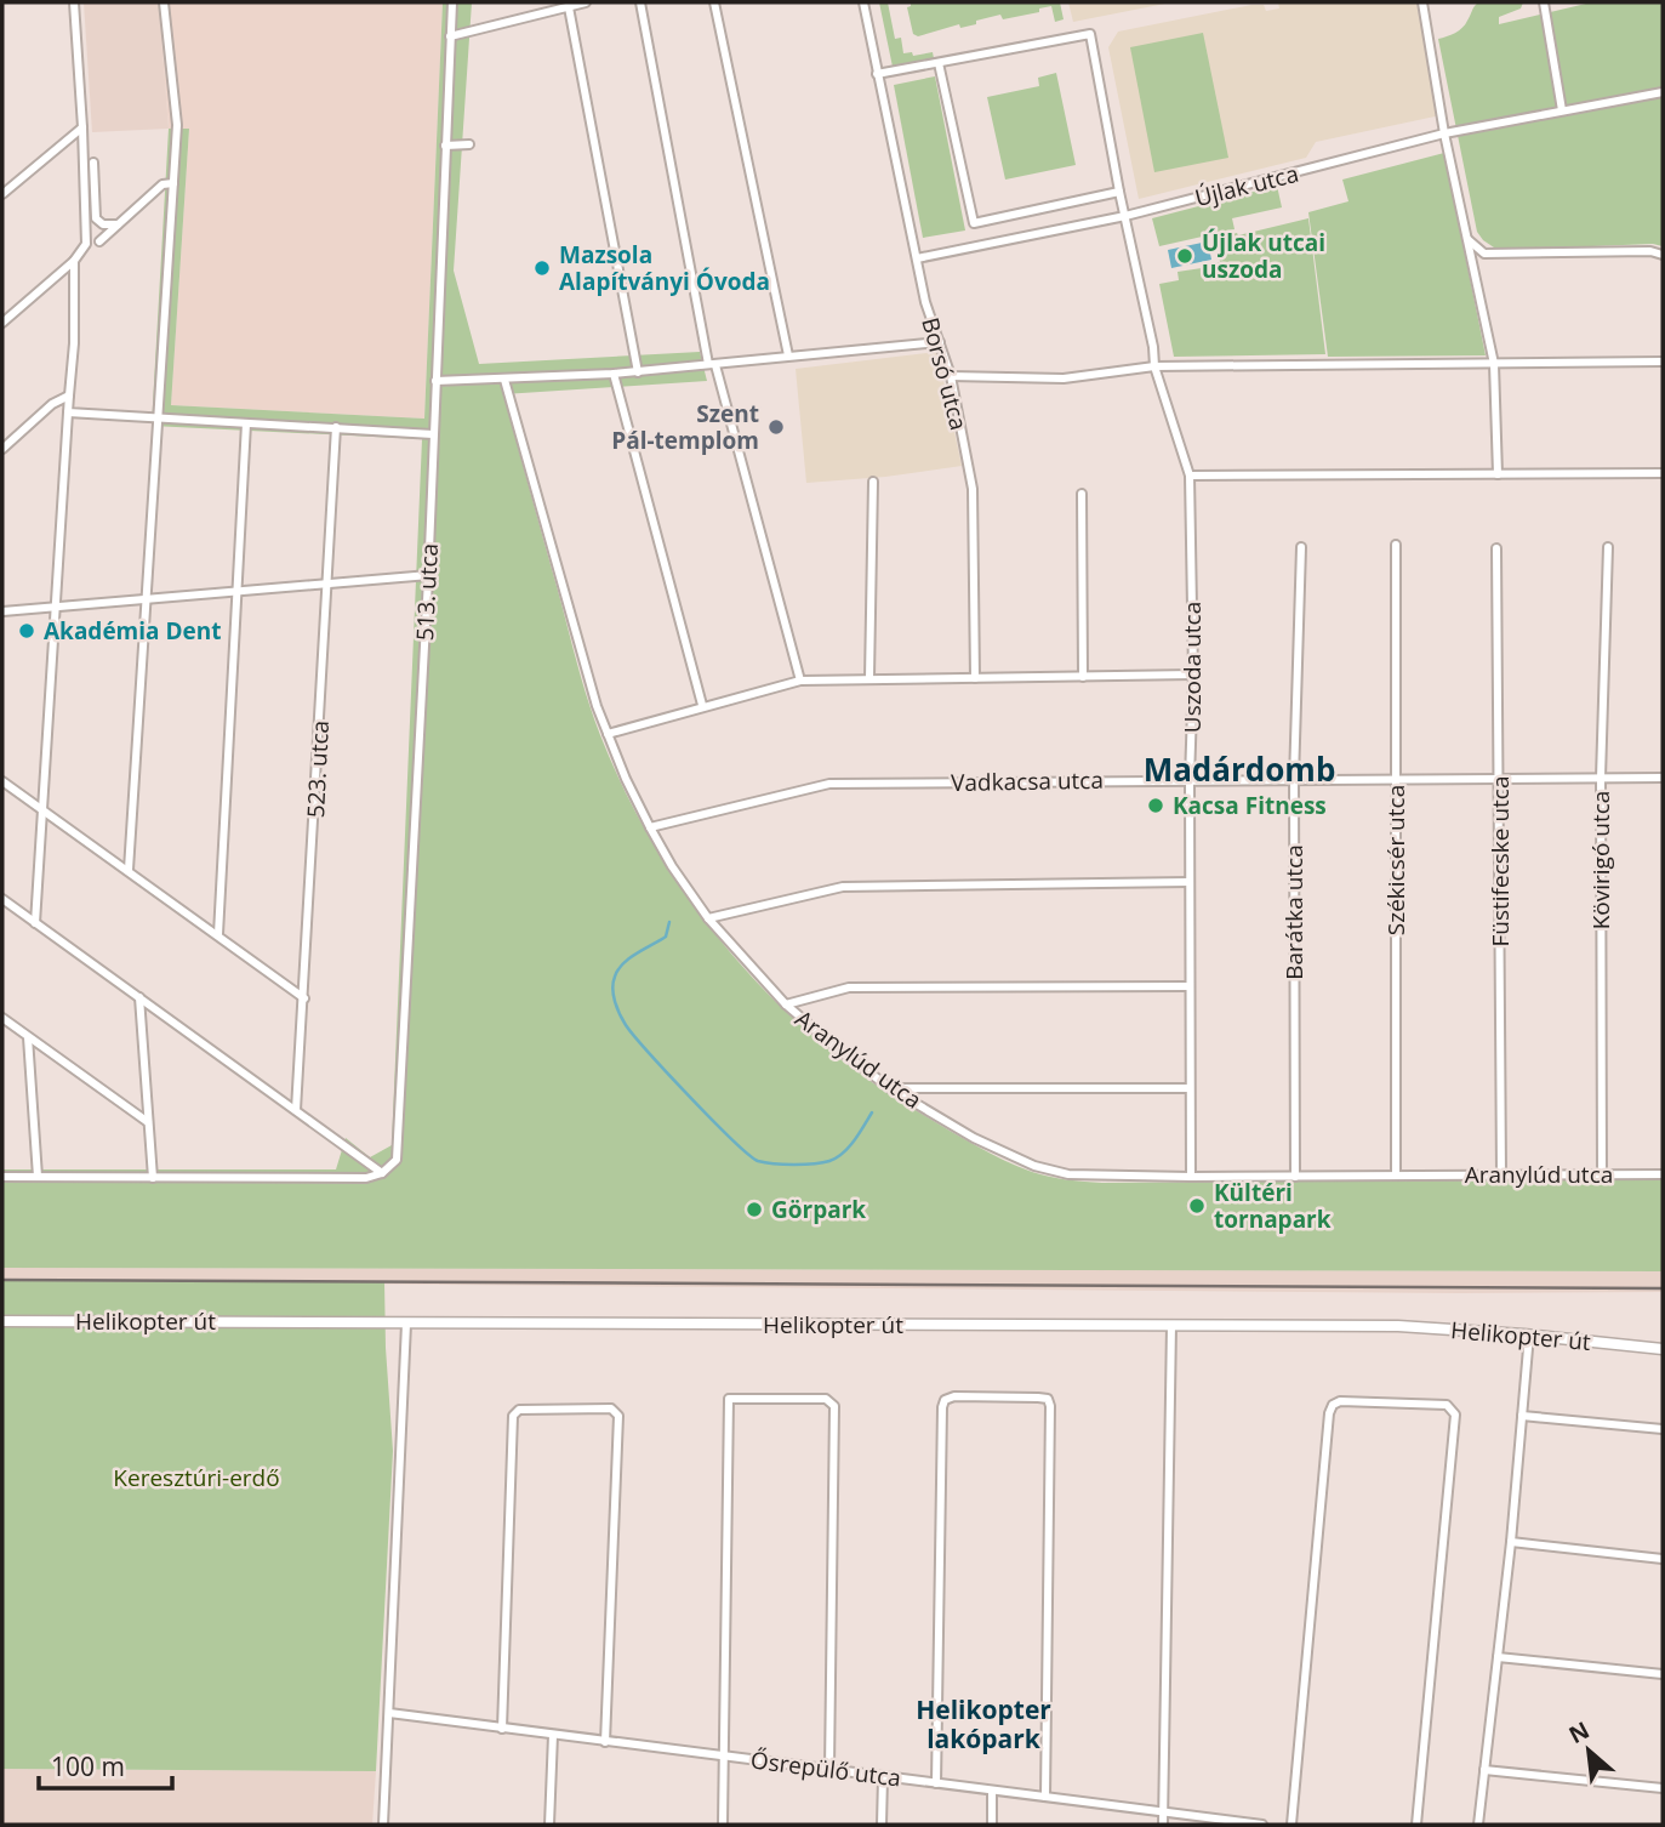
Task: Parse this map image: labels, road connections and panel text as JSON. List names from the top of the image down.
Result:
{
  "streets": {
    "street": [
      "Újlak utca",
      "Borsó utca",
      "513. utca",
      "Uszoda utca",
      "523. utca",
      "Vadkacsa utca",
      "Székicsér utca",
      "Kövirigó utca",
      "Füstifecske utca",
      "Barátka utca",
      "Aranylúd utca",
      "Helikopter út",
      "Ősrepülő utca"
    ]
  },
  "crossings": [
    ["Újlak utca", "Borsó utca"],
    ["Újlak utca", "Uszoda utca"],
    ["Uszoda utca", "Vadkacsa utca"],
    ["Uszoda utca", "Aranylúd utca"],
    ["Vadkacsa utca", "Székicsér utca"],
    ["Vadkacsa utca", "Kövirigó utca"],
    ["Vadkacsa utca", "Füstifecske utca"],
    ["Vadkacsa utca", "Barátka utca"],
    ["Vadkacsa utca", "Aranylúd utca"],
    ["Székicsér utca", "Aranylúd utca"],
    ["Kövirigó utca", "Aranylúd utca"],
    ["Füstifecske utca", "Aranylúd utca"],
    ["Barátka utca", "Aranylúd utca"]
  ],
  "districts": ["Madárdomb", "Helikopter lakópark"],
  "parks": ["Keresztúri-erdő"],
  "places": [
    "Újlak utcai uszoda",
    "Mazsola Alapítványi Óvoda",
    "Szent Pál-templom",
    "Akadémia Dent",
    "Kacsa Fitness",
    "Kültéri tornapark",
    "Görpark"
  ],
  "scale_bar": "100 m",
  "north": "top left"
}
